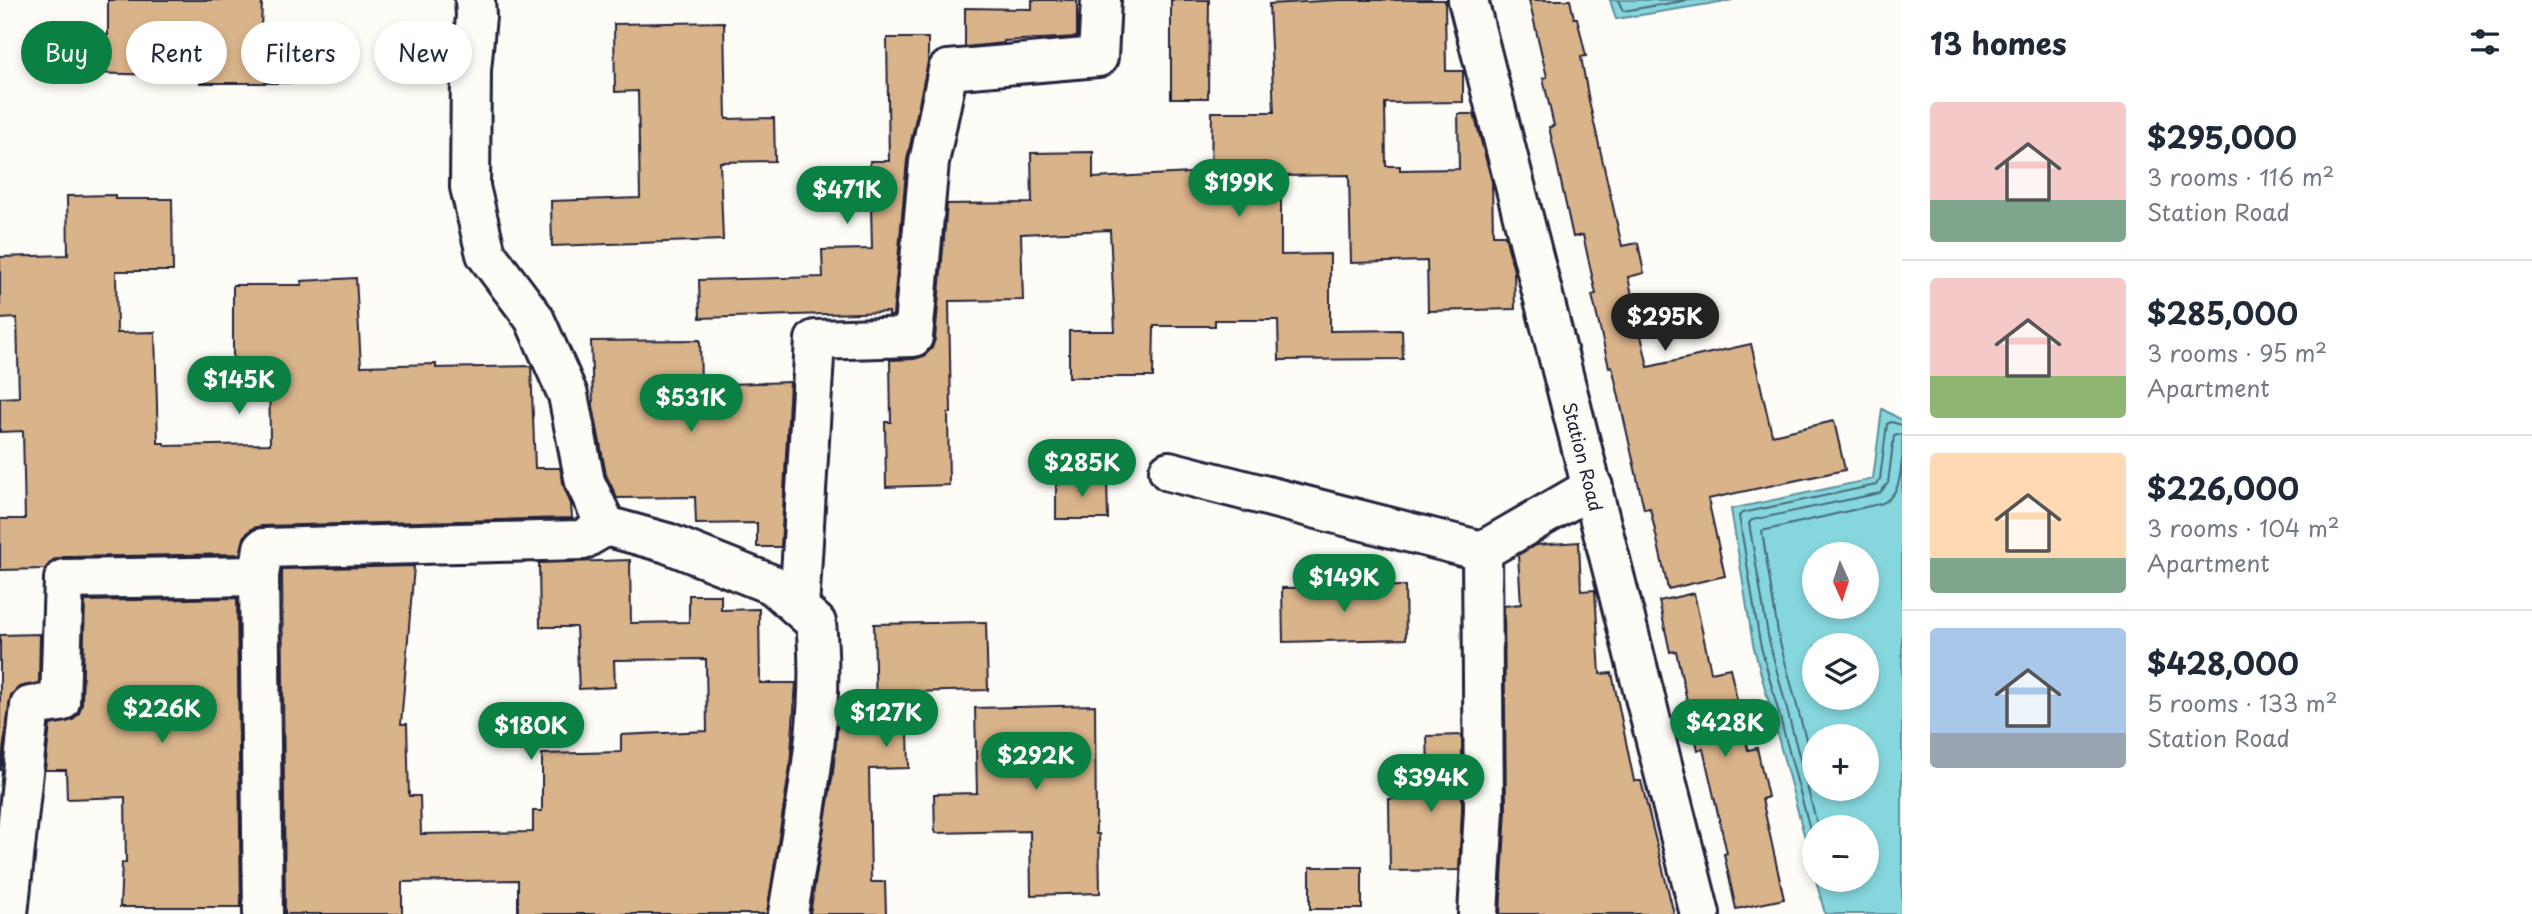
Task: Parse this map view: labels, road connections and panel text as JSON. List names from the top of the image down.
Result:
{
  "streets": {
    "street": ["Station Road"]
  },
  "north": "bottom",
  "page": {
    "heading": "13 homes",
    "chip": [
      "Buy",
      "Rent",
      "Filters",
      "New"
    ],
    "list": [
      {
        "name": "$295,000",
        "note": "3 rooms · 116 m² · Station Road"
      },
      {
        "name": "$285,000",
        "note": "3 rooms · 95 m² · Apartment"
      },
      {
        "name": "$226,000",
        "note": "3 rooms · 104 m² · Apartment"
      },
      {
        "name": "$428,000",
        "note": "5 rooms · 133 m² · Station Road"
      }
    ],
    "price": [
      "$199K",
      "$471K",
      "$295K",
      "$145K",
      "$531K",
      "$285K",
      "$149K",
      "$226K",
      "$127K",
      "$428K",
      "$180K",
      "$292K",
      "$394K"
    ],
    "map_buttons": ["+", "−"]
  }
}
